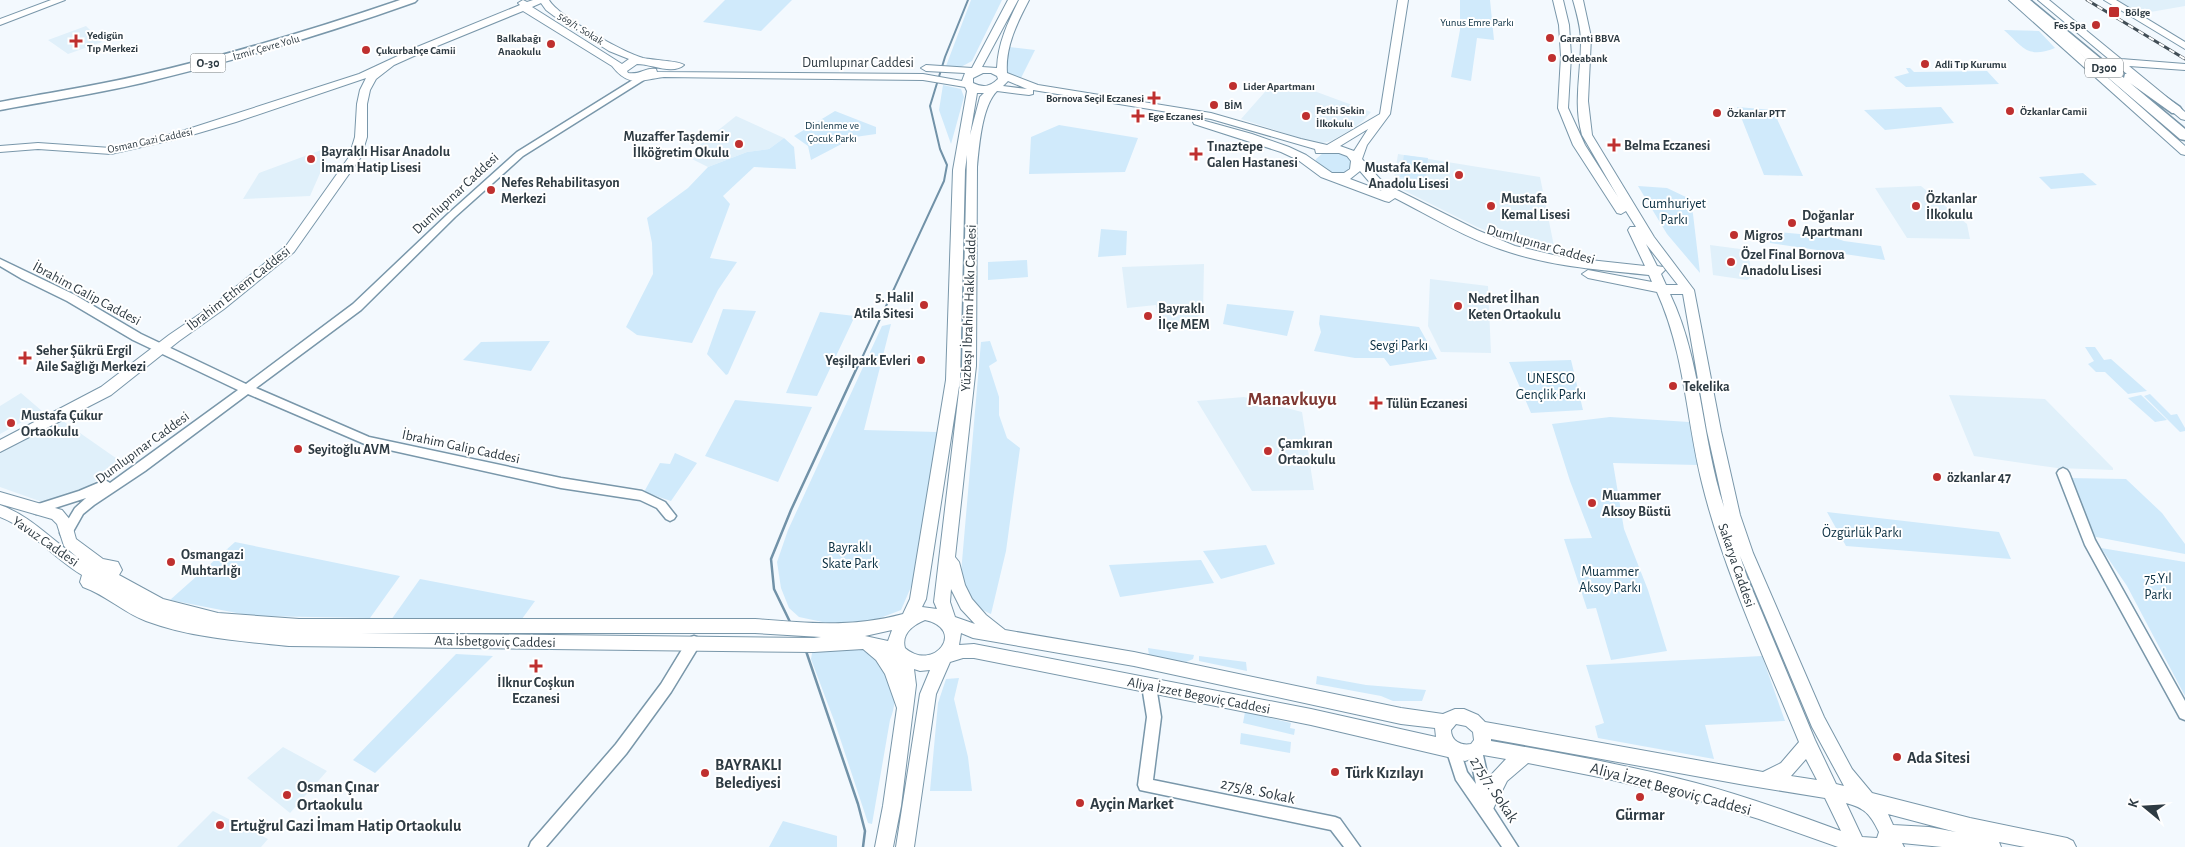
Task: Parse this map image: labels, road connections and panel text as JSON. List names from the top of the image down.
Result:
{
  "streets": {
    "highway": ["İzmir Çevre Yolu", "O-30", "D300"],
    "main road": [
      "569/1. Sokak",
      "Dumlupınar Caddesi",
      "Osman Gazi Caddesi",
      "İbrahim Ethem Caddesi",
      "Yüzbaşı İbrahim Hakkı Caddesi",
      "Yavuz Caddesi",
      "Sakarya Caddesi",
      "Ata İsbetgoviç Caddesi",
      "Aliya İzzet Begoviç Caddesi"
    ],
    "street": ["İbrahim Galip Caddesi", "275/7. Sokak", "275/8. Sokak"]
  },
  "crossings": [
    ["569/1. Sokak", "Dumlupınar Caddesi"],
    ["569/1. Sokak", "Osman Gazi Caddesi"],
    ["Dumlupınar Caddesi", "İbrahim Galip Caddesi"],
    ["Dumlupınar Caddesi", "Yüzbaşı İbrahim Hakkı Caddesi"],
    ["Dumlupınar Caddesi", "Yavuz Caddesi"],
    ["Dumlupınar Caddesi", "Sakarya Caddesi"],
    ["Osman Gazi Caddesi", "İbrahim Ethem Caddesi"],
    ["İbrahim Ethem Caddesi", "İbrahim Galip Caddesi"],
    ["Yüzbaşı İbrahim Hakkı Caddesi", "Ata İsbetgoviç Caddesi"],
    ["Yüzbaşı İbrahim Hakkı Caddesi", "Aliya İzzet Begoviç Caddesi"],
    ["Yavuz Caddesi", "Ata İsbetgoviç Caddesi"],
    ["Sakarya Caddesi", "Aliya İzzet Begoviç Caddesi"],
    ["Ata İsbetgoviç Caddesi", "Aliya İzzet Begoviç Caddesi"],
    ["Aliya İzzet Begoviç Caddesi", "275/7. Sokak"],
    ["Aliya İzzet Begoviç Caddesi", "275/8. Sokak"]
  ],
  "districts": ["Manavkuyu"],
  "parks": [
    "Yunus Emre Parkı",
    "Dinlenme ve Çocuk Parkı",
    "Cumhuriyet Parkı",
    "Sevgi Parkı",
    "UNESCO Gençlik Parkı",
    "Özgürlük Parkı",
    "Bayraklı Skate Park",
    "Muammer Aksoy Parkı",
    "75.Yıl Parkı"
  ],
  "places": {
    "transit": ["Bölge"],
    "other": [
      "Fes Spa",
      "Garanti BBVA",
      "Balkabağı Anaokulu",
      "Çukurbahçe Camii",
      "Odeabank",
      "Adli Tıp Kurumu",
      "Lider Apartmanı",
      "BİM",
      "Özkanlar Camii",
      "Özkanlar PTT",
      "Fethi Sekin İlkokulu",
      "Muzaffer Taşdemir İlköğretim Okulu",
      "Bayraklı Hisar Anadolu İmam Hatip Lisesi",
      "Mustafa Kemal Anadolu Lisesi",
      "Nefes Rehabilitasyon Merkezi",
      "Mustafa Kemal Lisesi",
      "Özkanlar İlkokulu",
      "Doğanlar Apartmanı",
      "Migros",
      "Özel Final Bornova Anadolu Lisesi",
      "5. Halil Atila Sitesi",
      "Nedret İlhan Keten Ortaokulu",
      "Bayraklı İlçe MEM",
      "Yeşilpark Evleri",
      "Tekelika",
      "Mustafa Çukur Ortaokulu",
      "Seyitoğlu AVM",
      "Çamkıran Ortaokulu",
      "özkanlar 47",
      "Muammer Aksoy Büstü",
      "Osmangazi Muhtarlığı",
      "Ada Sitesi",
      "Türk Kızılayı",
      "BAYRAKLI Belediyesi",
      "Osman Çınar Ortaokulu",
      "Gürmar",
      "Ayçin Market",
      "Ertuğrul Gazi İmam Hatip Ortaokulu"
    ],
    "health": [
      "Yedigün Tıp Merkezi",
      "Bornova Seçil Eczanesi",
      "Ege Eczanesi",
      "Belma Eczanesi",
      "Tınaztepe Galen Hastanesi",
      "Seher Şükrü Ergil Aile Sağlığı Merkezi",
      "Tülün Eczanesi",
      "İlknur Coşkun Eczanesi"
    ]
  },
  "north": "left"
}
